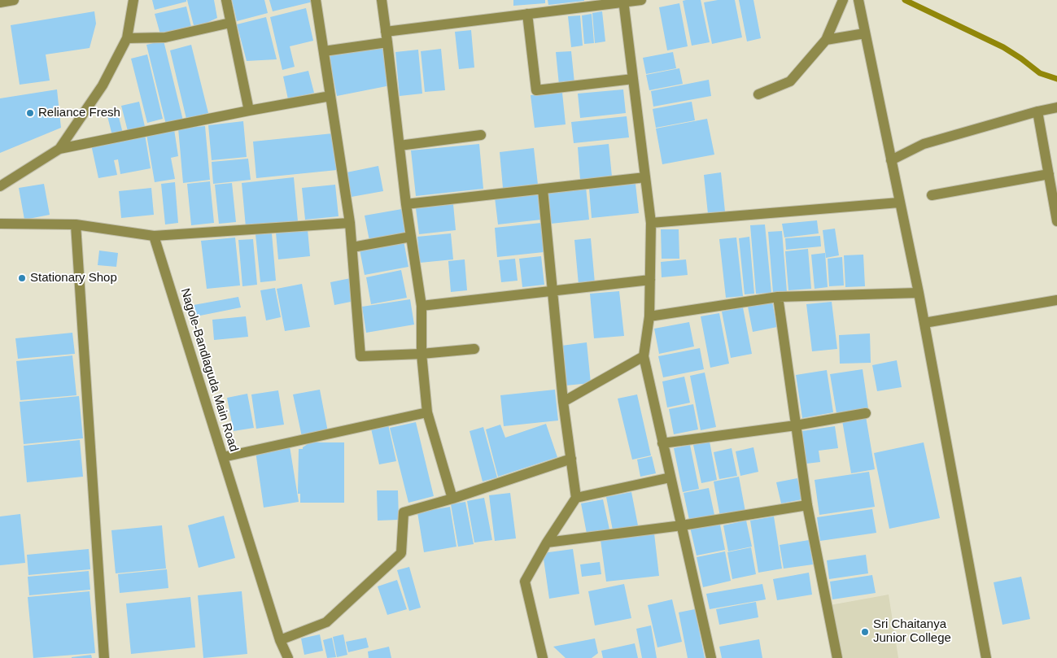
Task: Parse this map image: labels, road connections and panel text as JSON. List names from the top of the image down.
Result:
{
  "streets": {
    "street": ["Nagole-Bandlaguda Main Road"]
  },
  "places": ["Reliance Fresh", "Stationary Shop", "Sri Chaitanya Junior College"]
}
